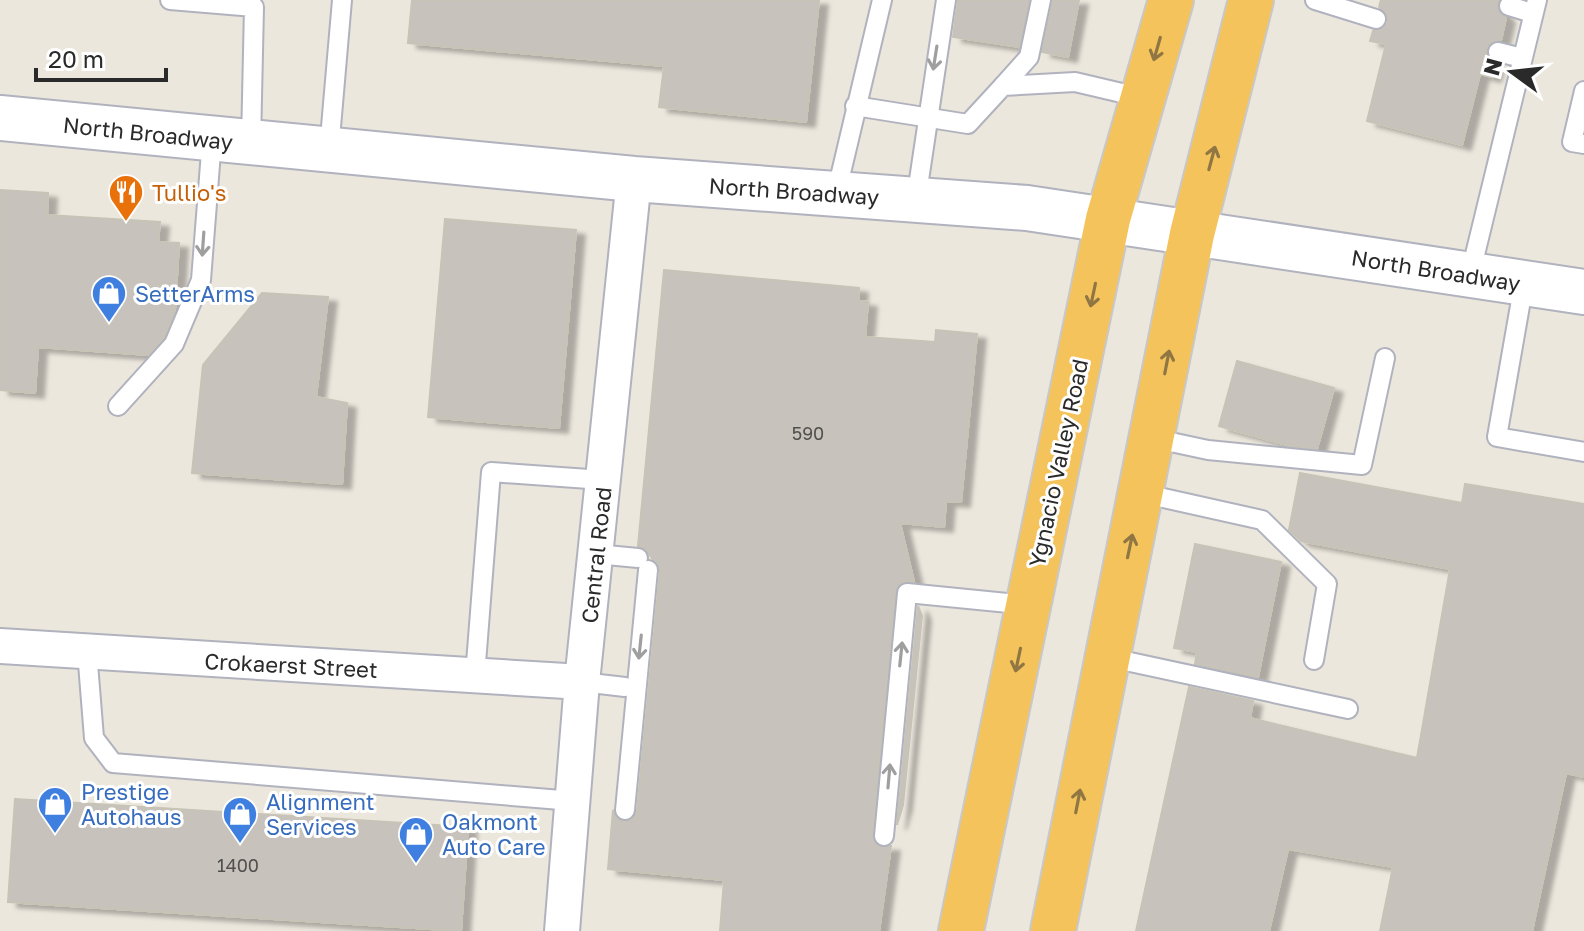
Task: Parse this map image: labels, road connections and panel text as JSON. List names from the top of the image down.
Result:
{
  "streets": {
    "highway": ["Ygnacio Valley Road"],
    "street": ["North Broadway", "Central Road", "Crokaerst Street"]
  },
  "crossings": [
    ["North Broadway", "Ygnacio Valley Road"],
    ["North Broadway", "Central Road"],
    ["Central Road", "Crokaerst Street"]
  ],
  "places": {
    "restaurant": ["Tullio's"],
    "shop": [
      "SetterArms",
      "Prestige Autohaus",
      "Alignment Services",
      "Oakmont Auto Care"
    ]
  },
  "house_numbers": ["590", "1400"],
  "scale_bar": "20 m",
  "north": "left"
}
